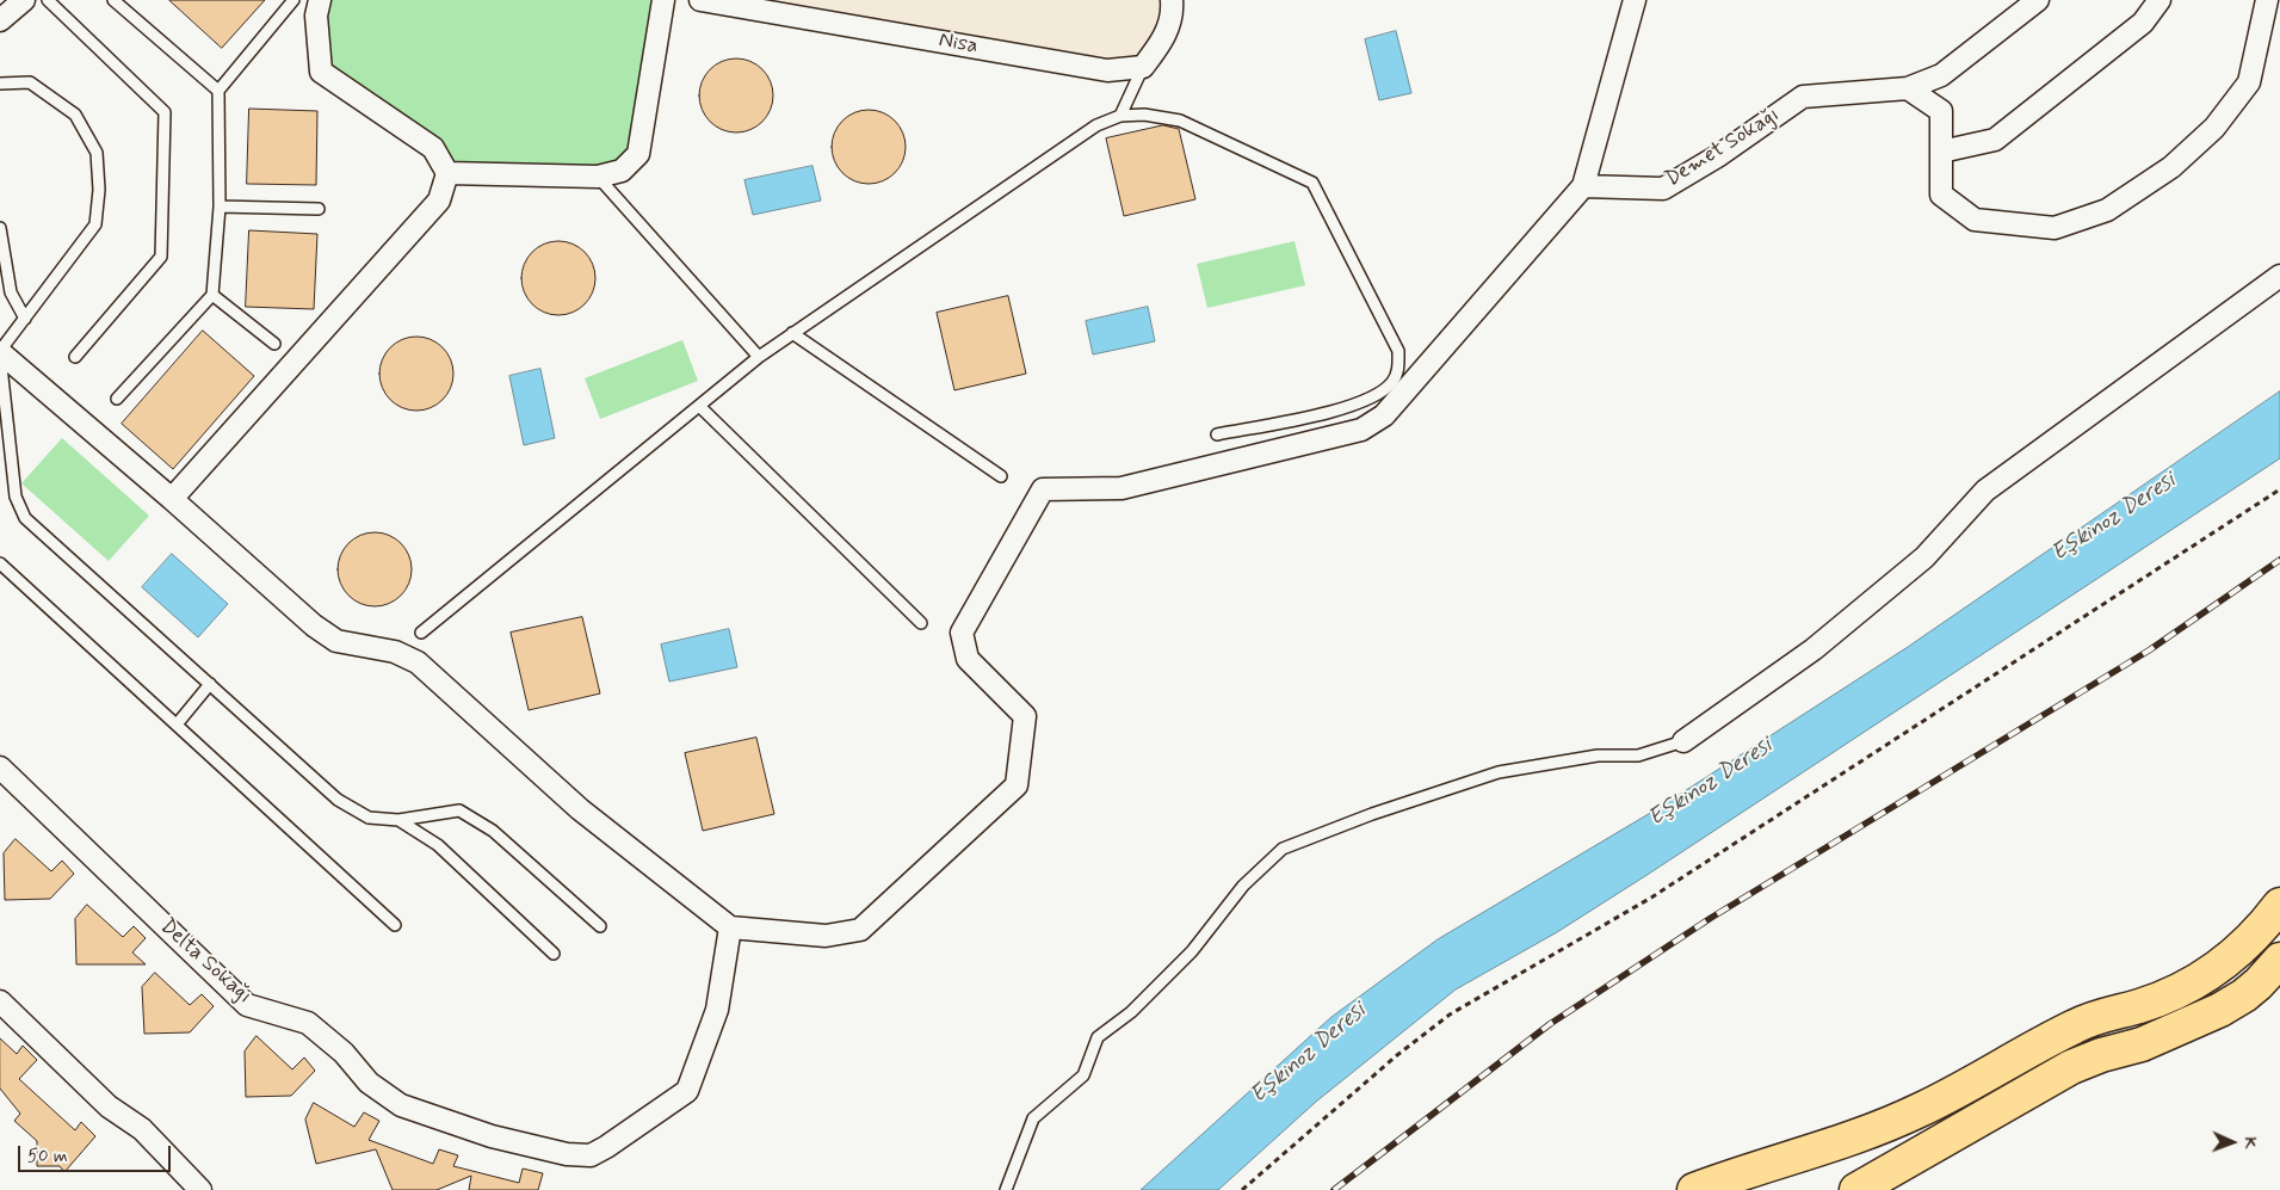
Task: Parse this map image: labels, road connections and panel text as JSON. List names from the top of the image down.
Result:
{
  "streets": {
    "street": ["Nisa", "Demet Sokağı", "Delta Sokağı"]
  },
  "water": ["Eşkinoz Deresi"],
  "scale_bar": "50 m",
  "north": "right"
}
